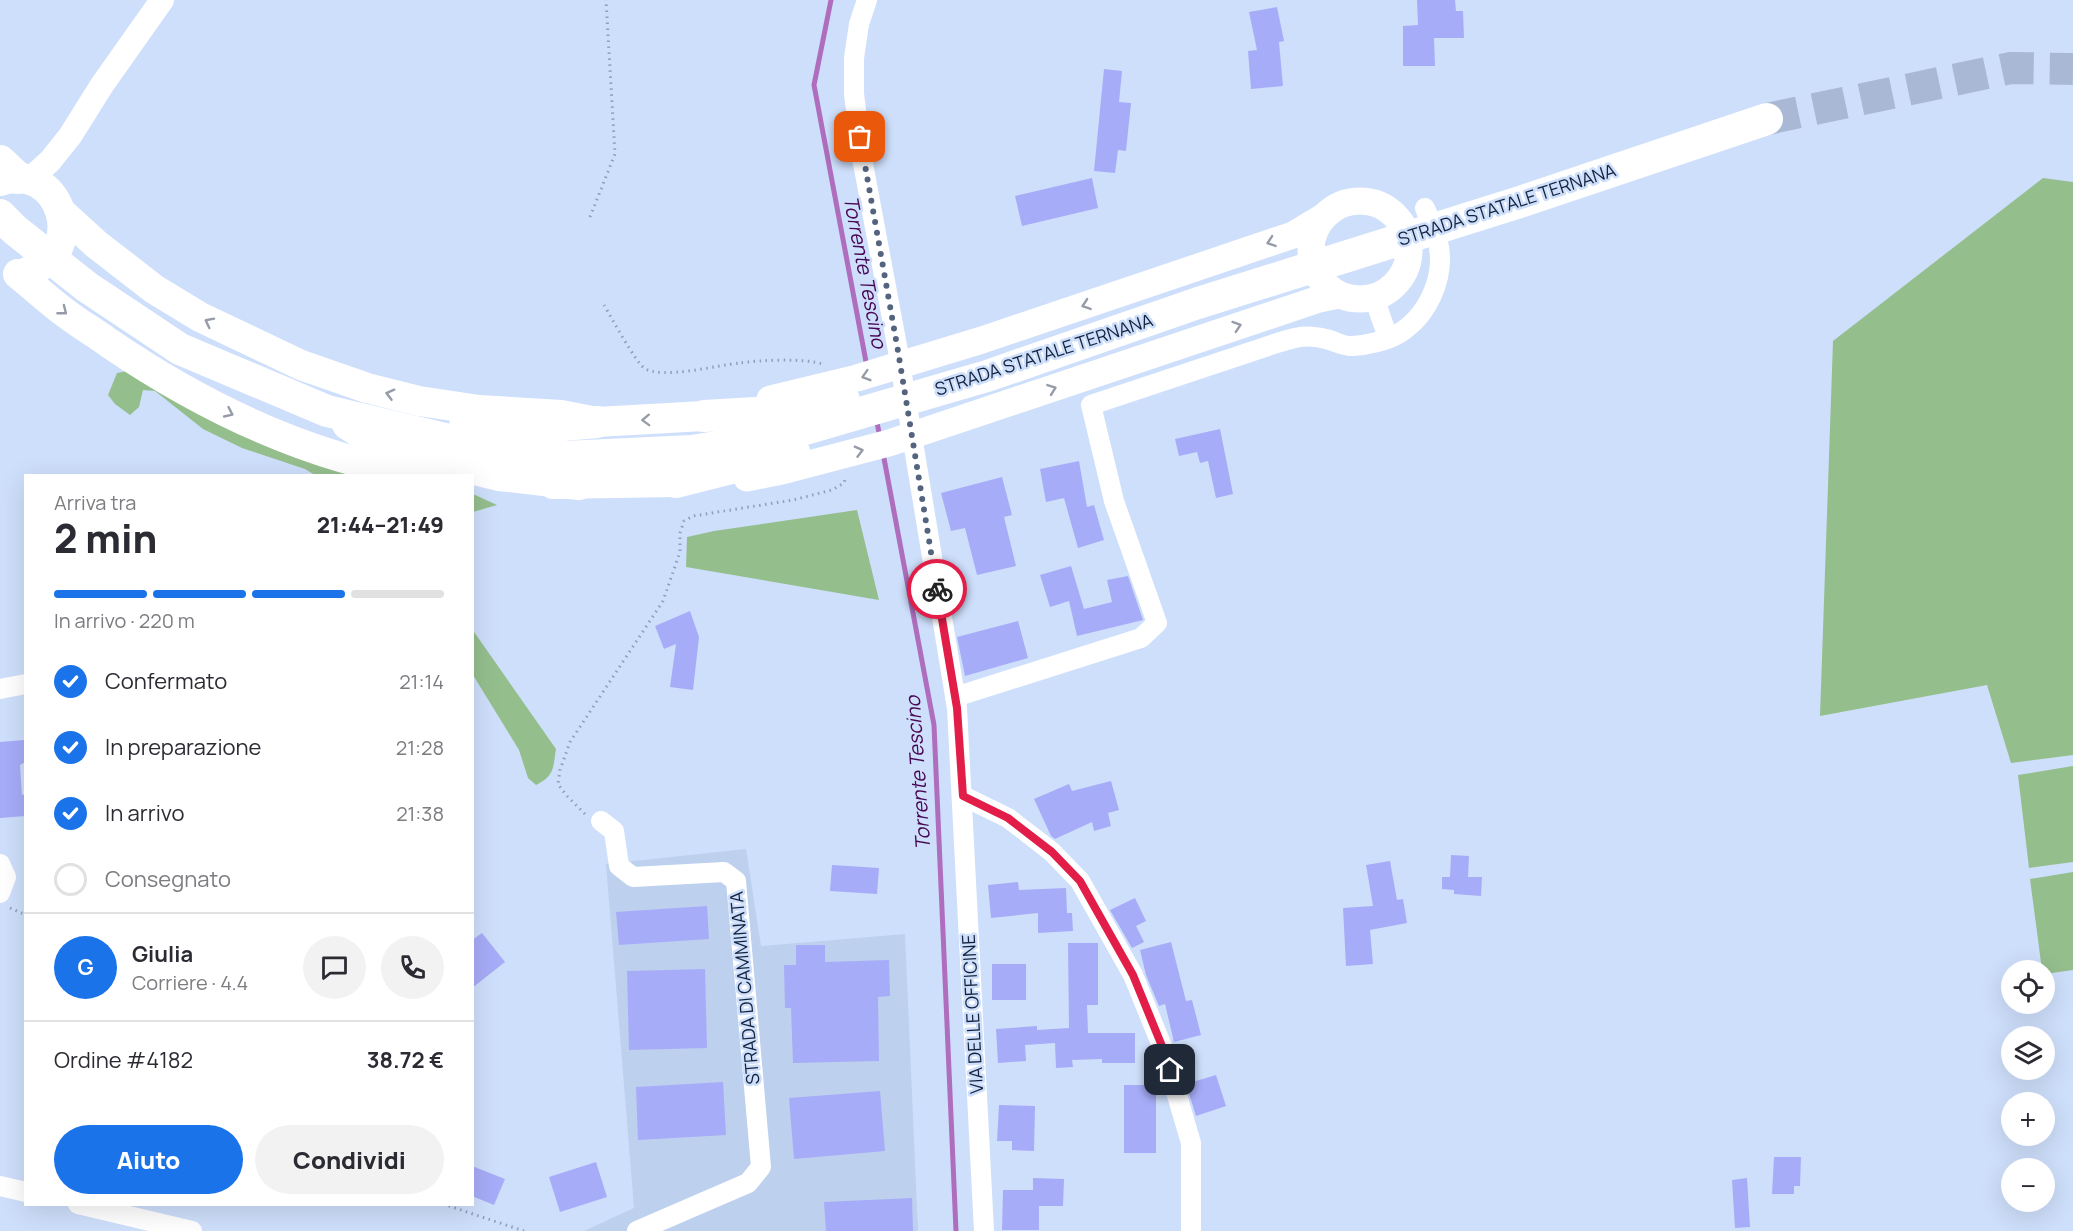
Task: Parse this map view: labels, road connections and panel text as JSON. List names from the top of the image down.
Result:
{
  "streets": {
    "highway": ["STRADA STATALE TERNANA"],
    "street": ["STRADA DI CAMMINATA", "VIA DELLE OFFICINE"]
  },
  "water": ["Torrente Tescino"],
  "page": {
    "heading": ["2 min", "Arriva tra", "21:44–21:49"],
    "panel": [
      "Giulia",
      "Corriere · 4.4",
      "Ordine #4182",
      "38.72 €"
    ],
    "bar": "In arrivo · 220 m",
    "list": [
      ["Confermato", "21:14"],
      ["In preparazione", "21:28"],
      ["In arrivo", "21:38"],
      "Consegnato"
    ],
    "round": "G",
    "map_buttons": ["+", "−"],
    "buttons": ["Aiuto", "Condividi"]
  }
}
